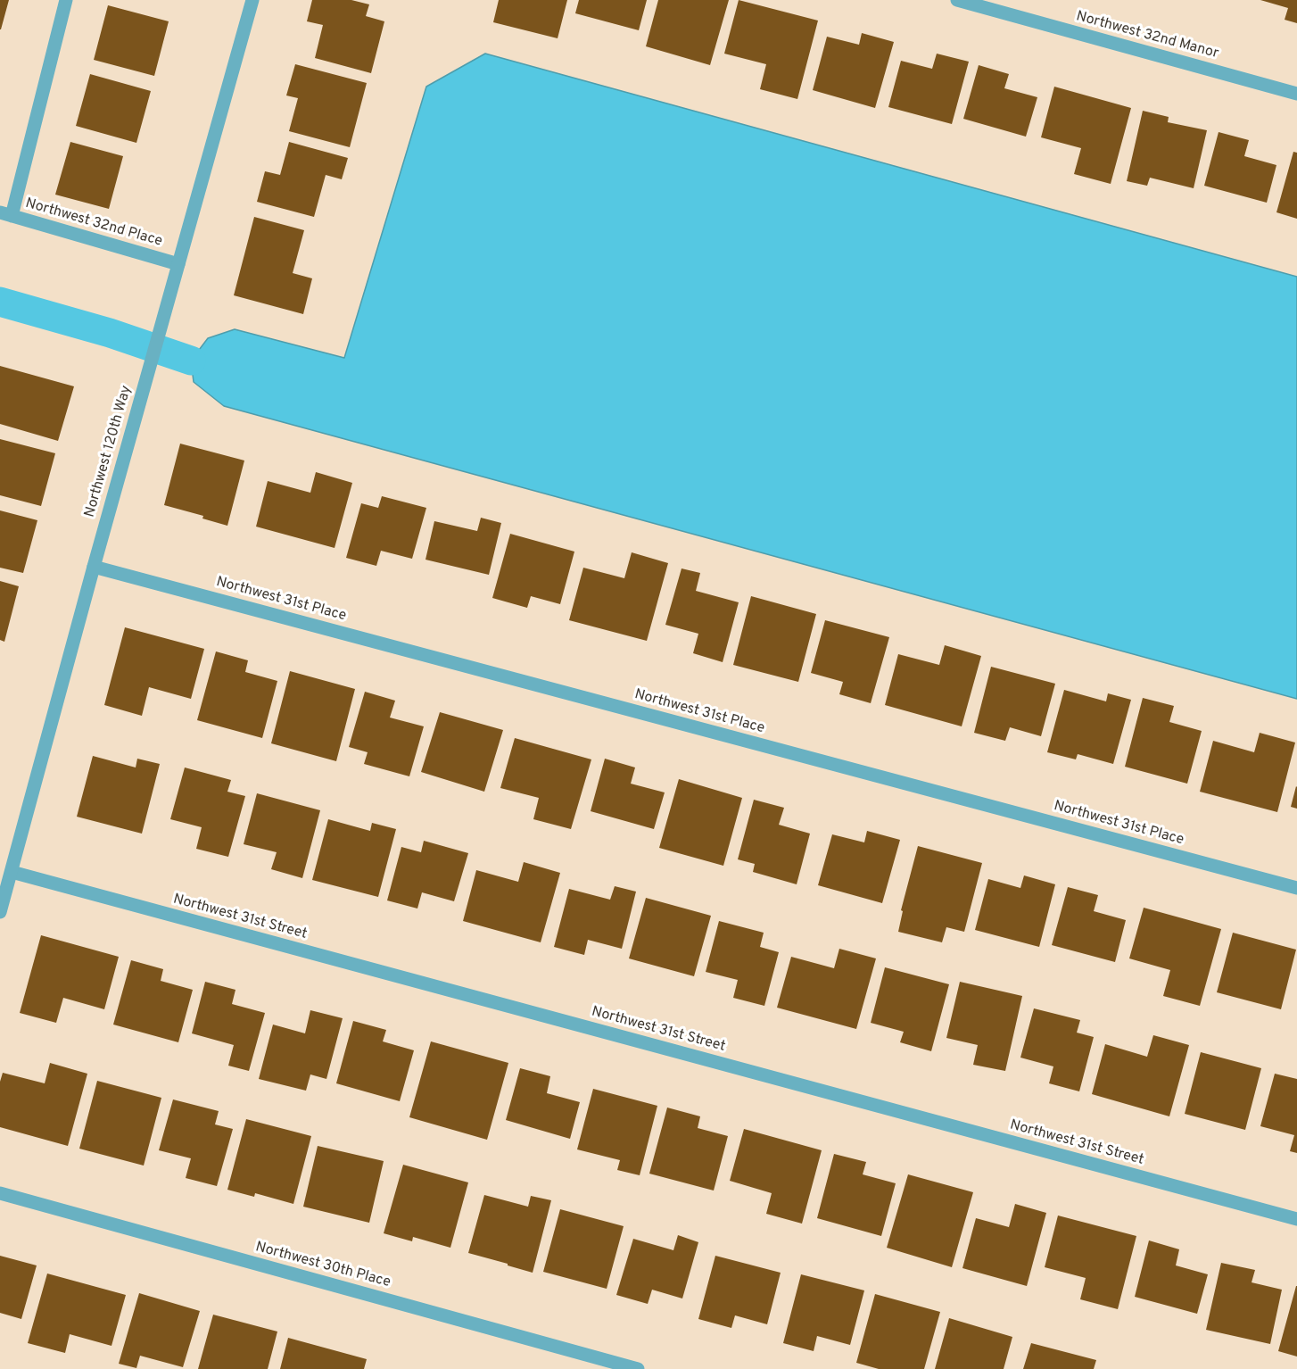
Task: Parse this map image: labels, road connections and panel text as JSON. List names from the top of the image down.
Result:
{
  "streets": {
    "street": [
      "Northwest 32nd Manor",
      "Northwest 32nd Place",
      "Northwest 120th Way",
      "Northwest 31st Place",
      "Northwest 31st Street",
      "Northwest 30th Place"
    ]
  },
  "crossings": [
    ["Northwest 32nd Place", "Northwest 120th Way"],
    ["Northwest 120th Way", "Northwest 31st Place"],
    ["Northwest 120th Way", "Northwest 31st Street"]
  ]
}
